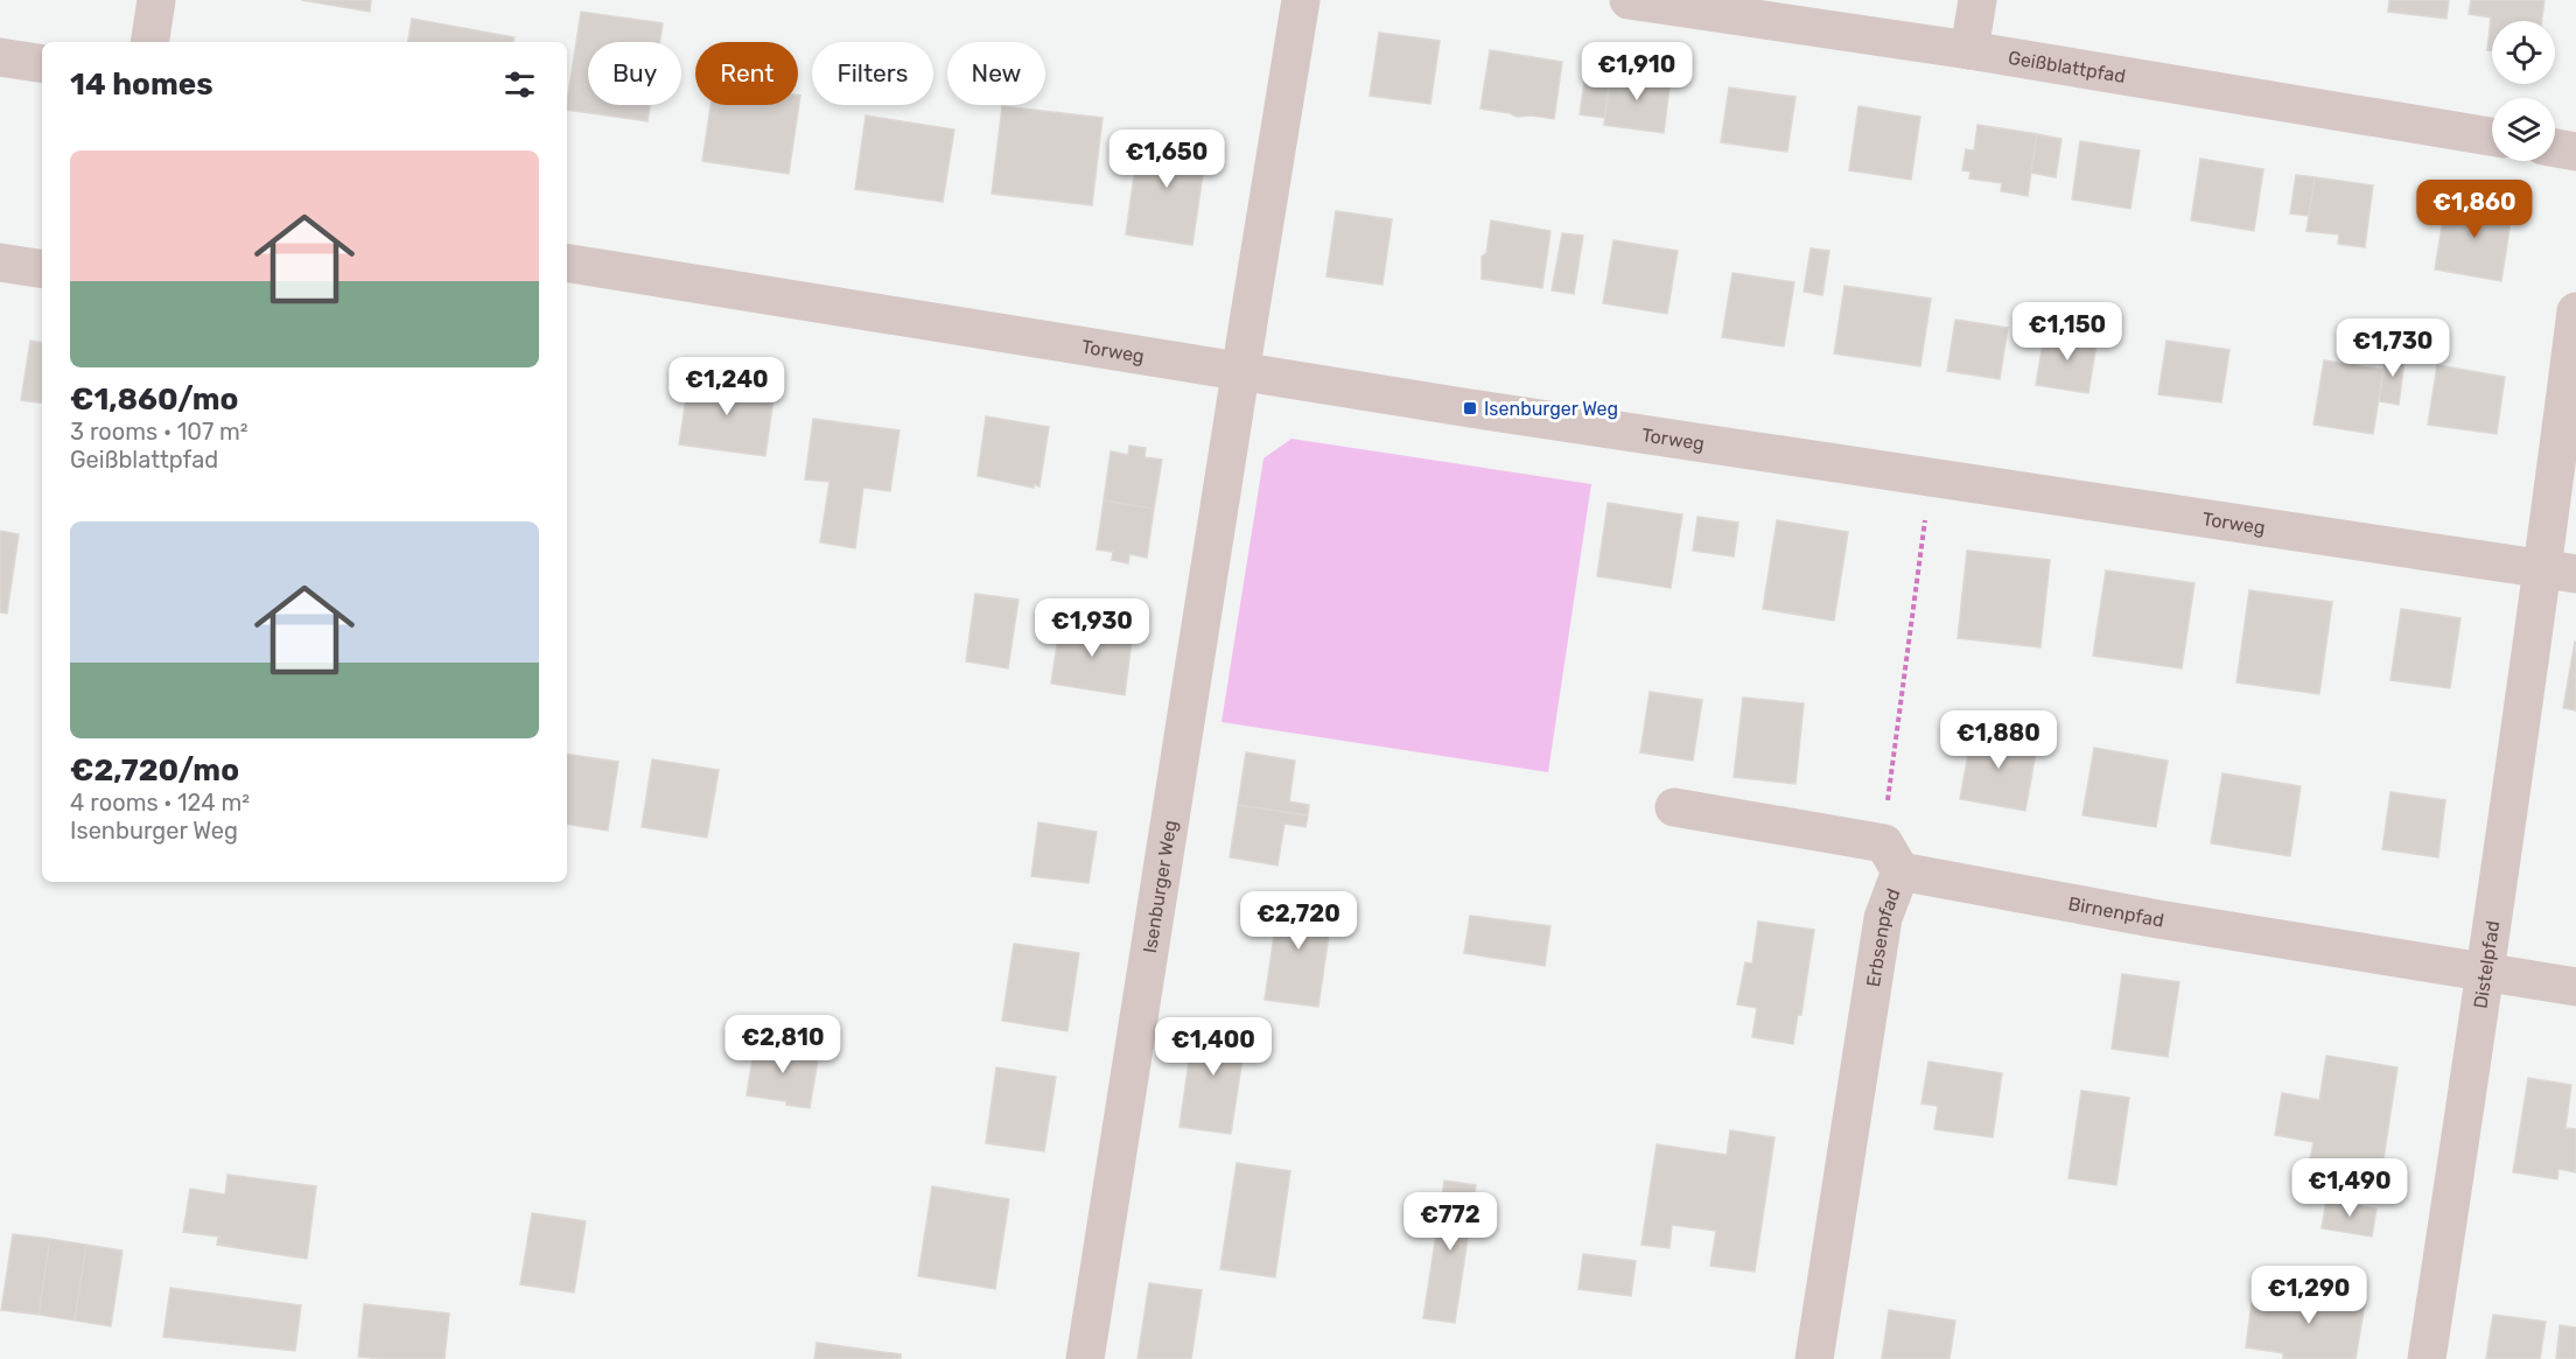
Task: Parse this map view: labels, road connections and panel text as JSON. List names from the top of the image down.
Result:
{
  "streets": {
    "street": [
      "Geißblattpfad",
      "Torweg",
      "Isenburger Weg",
      "Birnenpfad",
      "Erbsenpfad",
      "Distelpfad"
    ]
  },
  "crossings": [
    ["Torweg", "Isenburger Weg"],
    ["Torweg", "Distelpfad"],
    ["Birnenpfad", "Erbsenpfad"],
    ["Birnenpfad", "Distelpfad"]
  ],
  "places": {
    "transit": ["Isenburger Weg"]
  },
  "page": {
    "price": [
      "€1,910",
      "€1,650",
      "€1,860",
      "€1,150",
      "€1,730",
      "€1,240",
      "€1,930",
      "€1,880",
      "€2,720",
      "€2,810",
      "€1,400",
      "€1,490",
      "€772",
      "€1,290"
    ],
    "chip": [
      "Buy",
      "Rent",
      "Filters",
      "New"
    ],
    "heading": "14 homes",
    "list": [
      {
        "name": "€1,860/mo",
        "note": "3 rooms · 107 m² · Geißblattpfad"
      },
      {
        "name": "€2,720/mo",
        "note": "4 rooms · 124 m² · Isenburger Weg"
      }
    ]
  }
}
